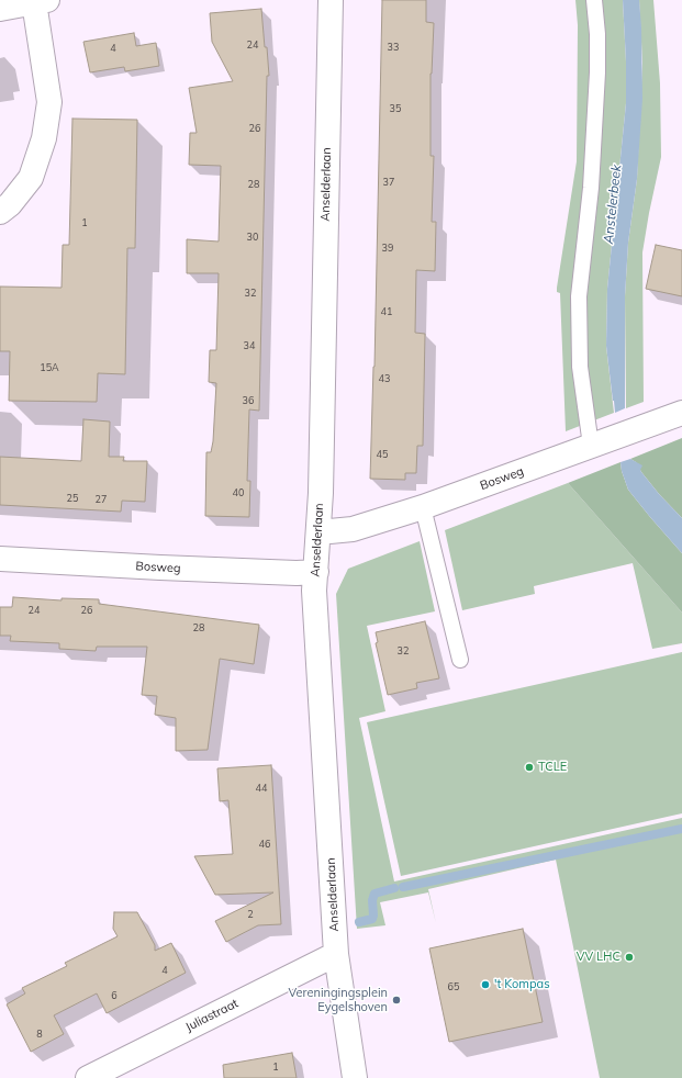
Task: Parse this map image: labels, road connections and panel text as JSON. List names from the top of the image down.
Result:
{
  "streets": {
    "street": ["Anselderlaan", "Bosweg", "Juliastraat"]
  },
  "crossings": [
    ["Anselderlaan", "Bosweg"],
    ["Anselderlaan", "Juliastraat"]
  ],
  "water": ["Anstelerbeek"],
  "places": [
    "TCLE",
    "VV LHC",
    "'t Kompas",
    "Vereningingsplein Eygelshoven"
  ],
  "house_numbers": [
    "24",
    "33",
    "4",
    "35",
    "26",
    "37",
    "28",
    "1",
    "30",
    "39",
    "32",
    "41",
    "34",
    "15A",
    "43",
    "36",
    "45",
    "40",
    "25",
    "27",
    "24",
    "26",
    "28",
    "32",
    "44",
    "46",
    "2",
    "4",
    "65",
    "6",
    "8",
    "1"
  ]
}
